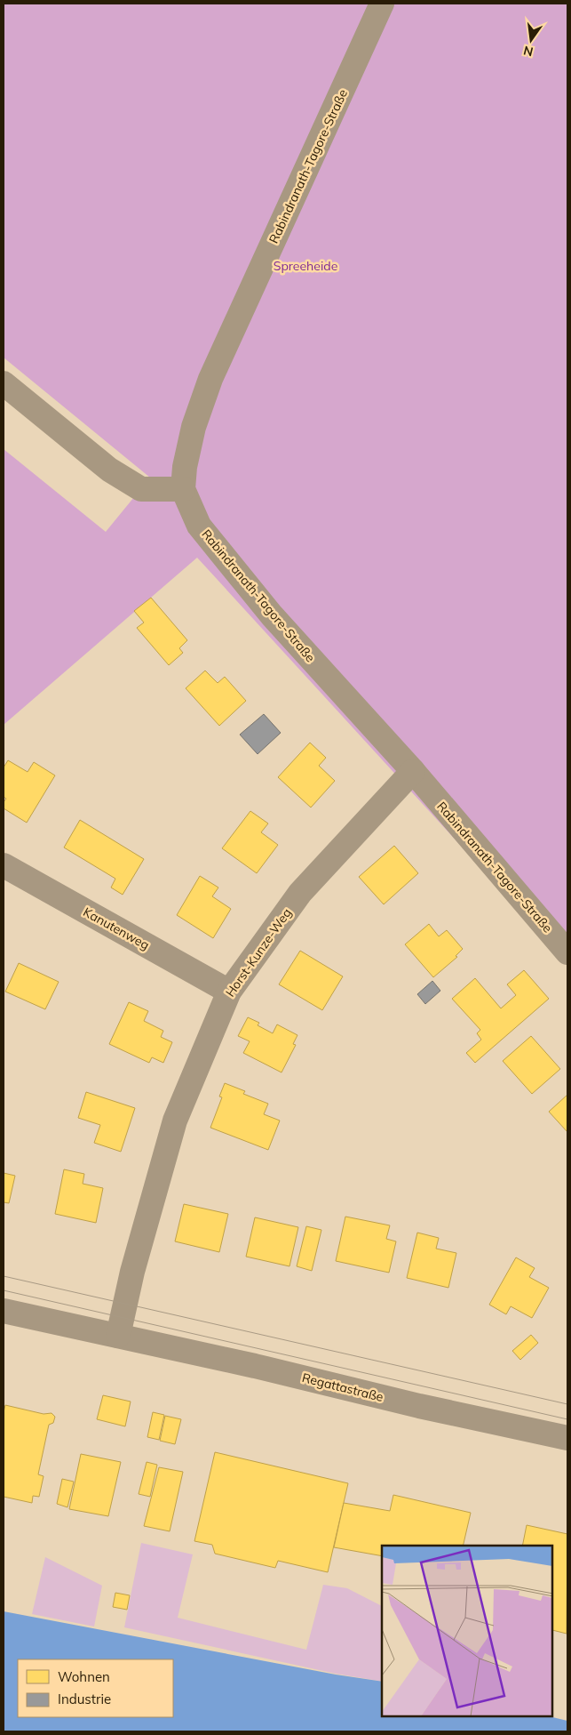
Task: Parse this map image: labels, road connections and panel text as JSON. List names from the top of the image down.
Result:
{
  "streets": {
    "street": [
      "Rabindranath-Tagore-Straße",
      "Kanutenweg",
      "Horst-Kunze-Weg",
      "Regattastraße"
    ]
  },
  "crossings": [
    ["Rabindranath-Tagore-Straße", "Horst-Kunze-Weg"],
    ["Kanutenweg", "Horst-Kunze-Weg"],
    ["Horst-Kunze-Weg", "Regattastraße"]
  ],
  "parks": ["Spreeheide"],
  "legend": ["Wohnen", "Industrie"],
  "north": "bottom"
}
